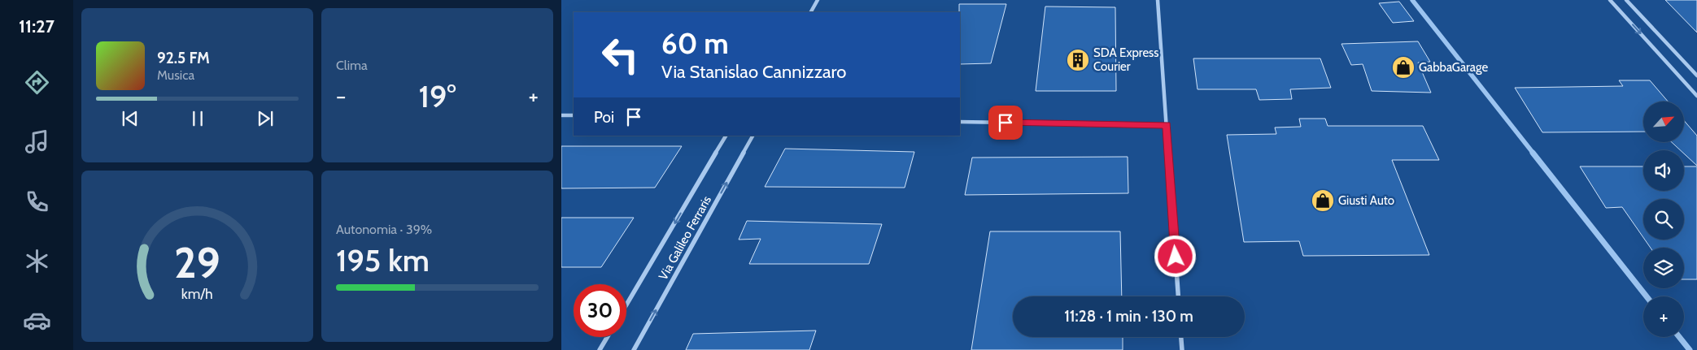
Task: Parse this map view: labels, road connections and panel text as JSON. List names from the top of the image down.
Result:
{
  "streets": {
    "street": ["Via Galileo Ferraris"]
  },
  "places": {
    "building": ["SDA Express Courier"],
    "shop": ["GabbaGarage", "Giusti Auto"]
  },
  "north": "top right",
  "page": {
    "tabs": "11:27",
    "tile": [
      "Clima",
      ["Autonomia · 39%", "195 km"]
    ],
    "turn": ["60 m", "Via Stanislao Cannizzaro"],
    "song": ["92.5 FM", "Musica"],
    "heat": ["−", "19°", "+"],
    "then": "Poi",
    "map_buttons": "+",
    "limit": "30",
    "trip": "11:28 · 1 min · 130 m",
    "gauge": ["29", "km/h"]
  }
}
